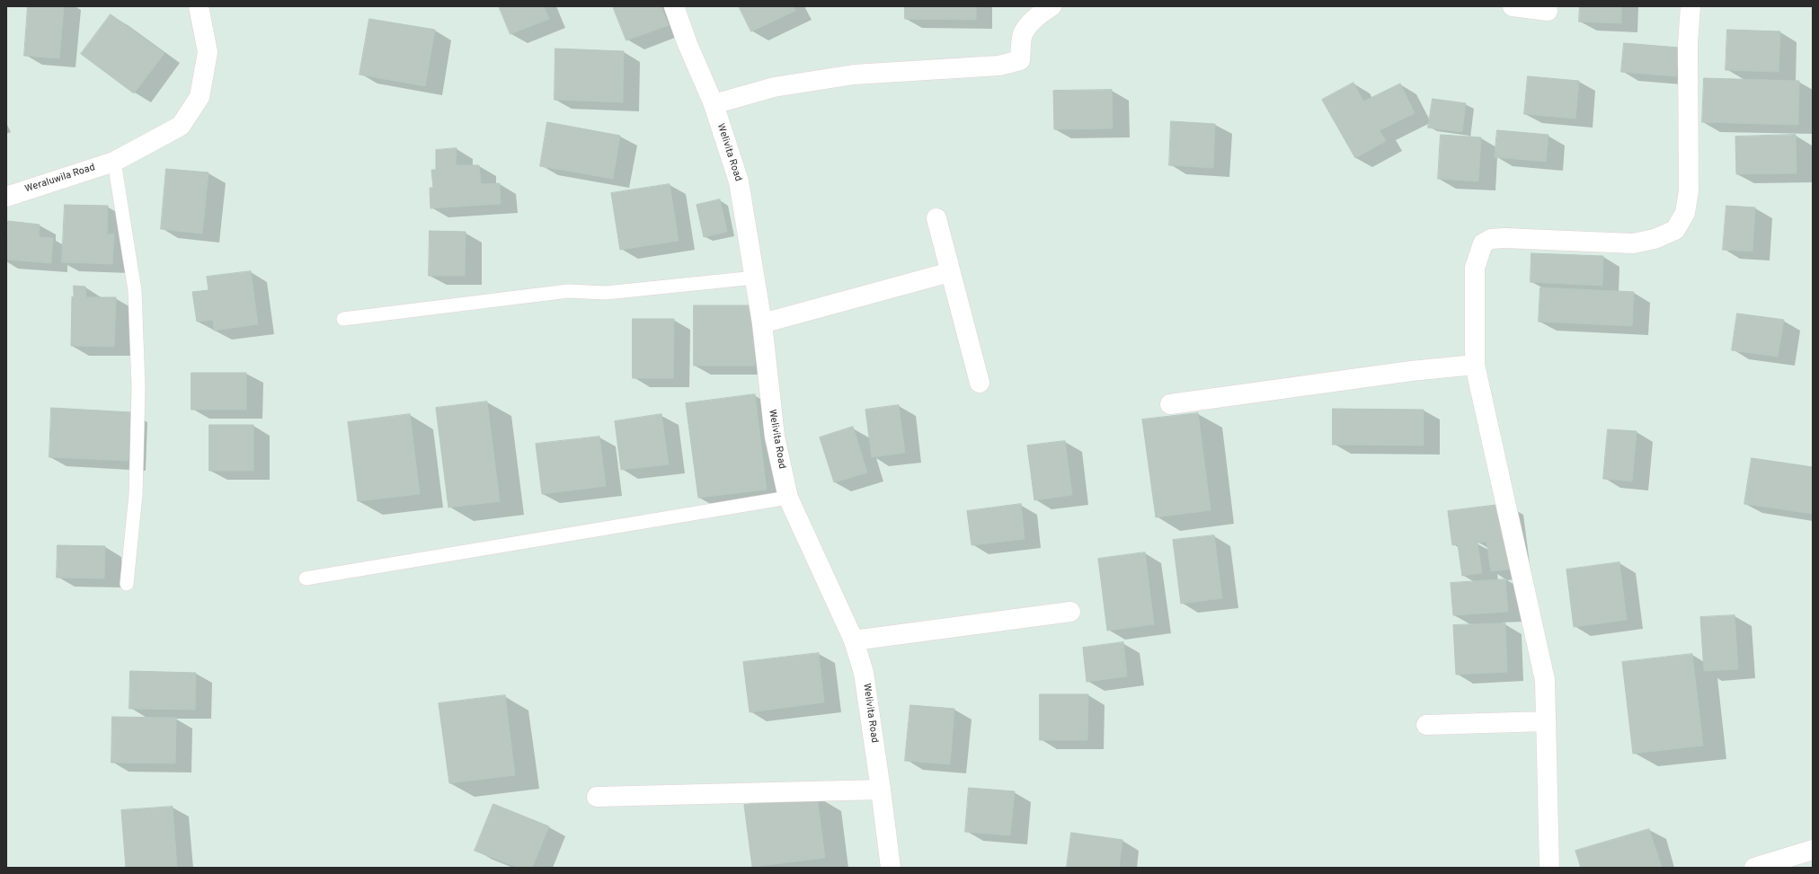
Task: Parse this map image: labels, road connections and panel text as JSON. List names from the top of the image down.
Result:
{
  "streets": {
    "street": ["Welivita Road", "Weraluwila Road"]
  }
}
